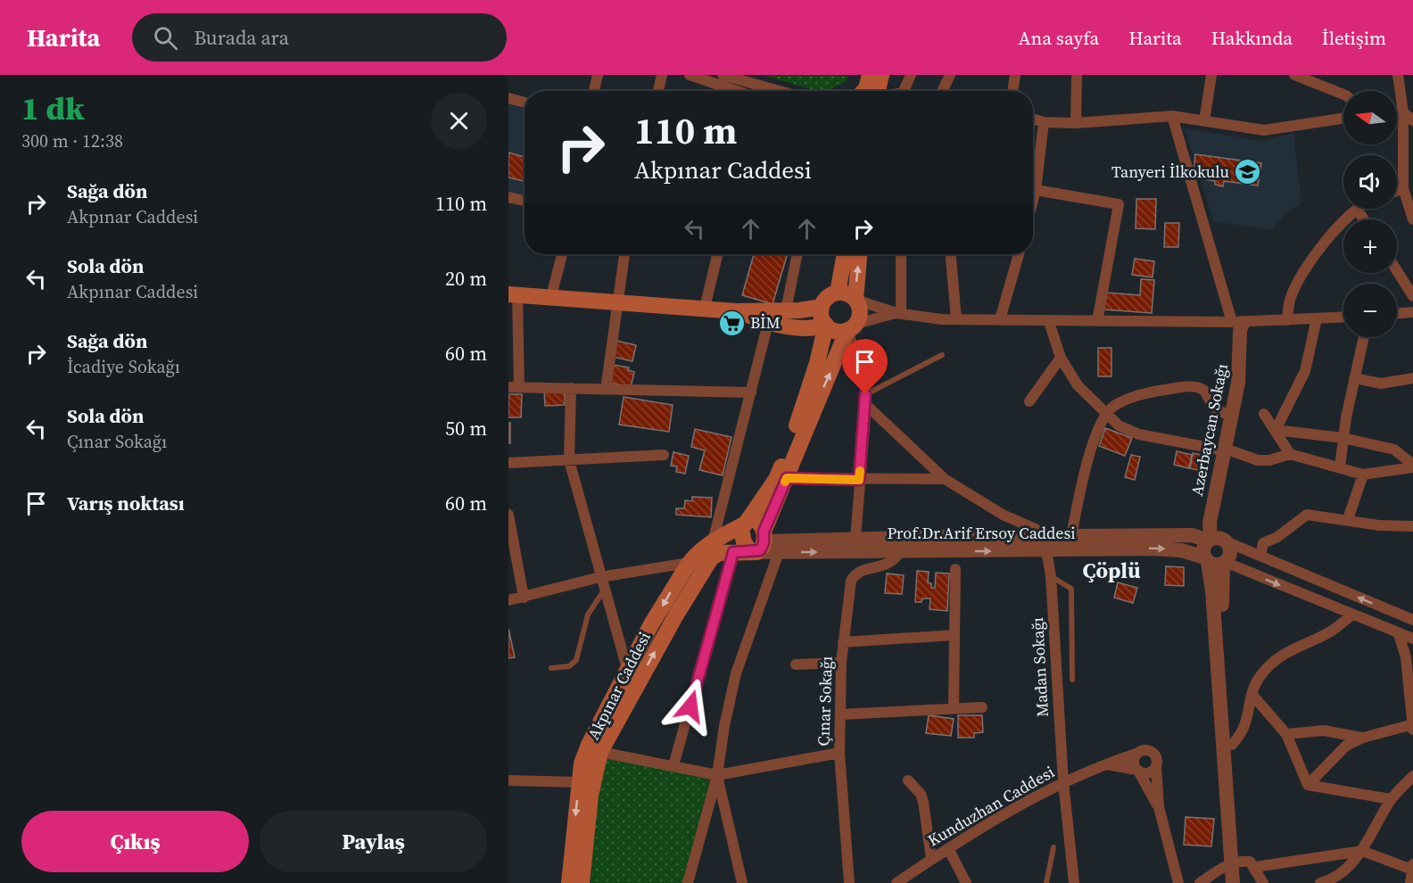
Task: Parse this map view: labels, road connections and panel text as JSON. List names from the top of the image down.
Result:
{
  "streets": {
    "main road": ["Akpınar Caddesi"],
    "street": [
      "Azerbaycan Sokağı",
      "Prof.Dr.Arif Ersoy Caddesi",
      "Madan Sokağı",
      "Çınar Sokağı",
      "Kunduzhan Caddesi"
    ]
  },
  "crossings": [
    ["Azerbaycan Sokağı", "Prof.Dr.Arif Ersoy Caddesi"],
    ["Prof.Dr.Arif Ersoy Caddesi", "Madan Sokağı"],
    ["Prof.Dr.Arif Ersoy Caddesi", "Akpınar Caddesi"],
    ["Prof.Dr.Arif Ersoy Caddesi", "Çınar Sokağı"],
    ["Madan Sokağı", "Kunduzhan Caddesi"]
  ],
  "districts": ["Çöplü"],
  "places": {
    "school or university": ["Tanyeri İlkokulu"],
    "supermarket": ["BİM"]
  },
  "north": "left",
  "page": {
    "header": "Harita",
    "search": "Burada ara",
    "nav": [
      "Ana sayfa",
      "Harita",
      "Hakkında",
      "İletişim"
    ],
    "heading": ["1 dk", "300 m · 12:38"],
    "map_buttons": ["+", "−"],
    "turn": ["110 m", "Akpınar Caddesi"],
    "list": [
      {
        "name": "Sağa dön",
        "note": "Akpınar Caddesi",
        "value": "110 m"
      },
      {
        "name": "Sola dön",
        "note": "Akpınar Caddesi",
        "value": "20 m"
      },
      {
        "name": "Sağa dön",
        "note": "İcadiye Sokağı",
        "value": "60 m"
      },
      {
        "name": "Sola dön",
        "note": "Çınar Sokağı",
        "value": "50 m"
      },
      {
        "name": "Varış noktası",
        "value": "60 m"
      }
    ],
    "buttons": ["Çıkış", "Paylaş"]
  }
}
